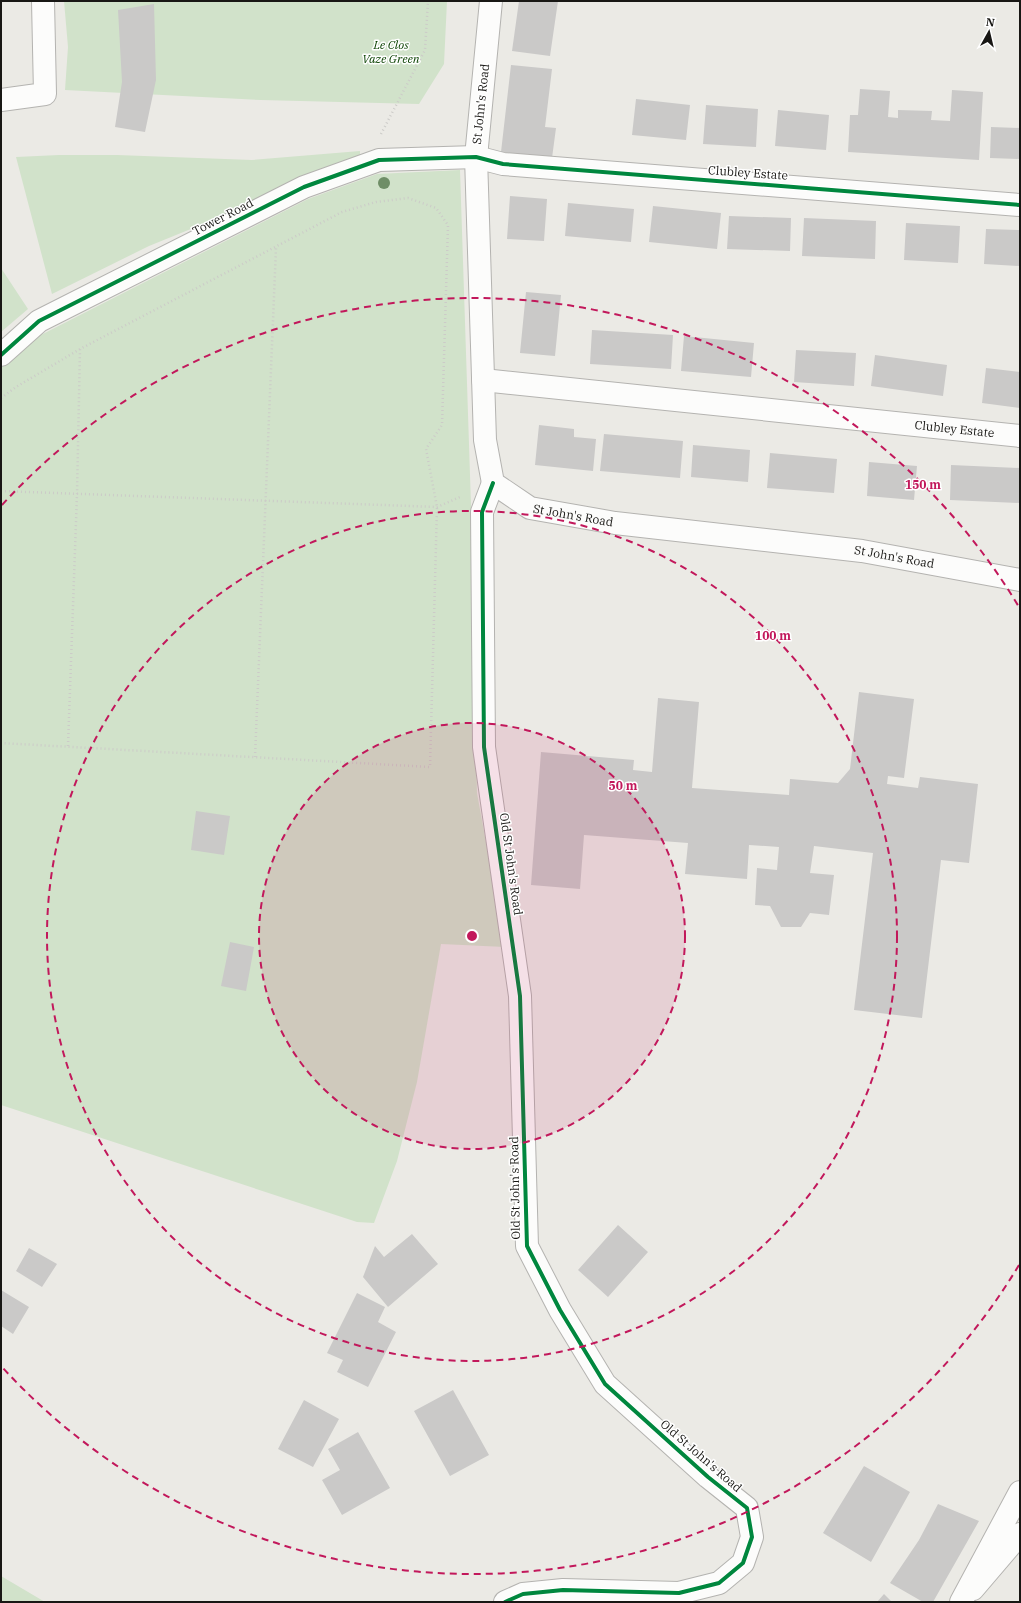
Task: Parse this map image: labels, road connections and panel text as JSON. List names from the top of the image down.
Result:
{
  "streets": {
    "street": [
      "St John's Road",
      "Clubley Estate",
      "Tower Road",
      "Old St John's Road"
    ]
  },
  "crossings": [
    ["St John's Road", "Clubley Estate"],
    ["St John's Road", "Tower Road"],
    ["St John's Road", "Old St John's Road"],
    ["Clubley Estate", "Tower Road"]
  ],
  "parks": ["Le Clos Vaze Green"],
  "north": "top",
  "rings": ["150 m", "100 m", "50 m"]
}
